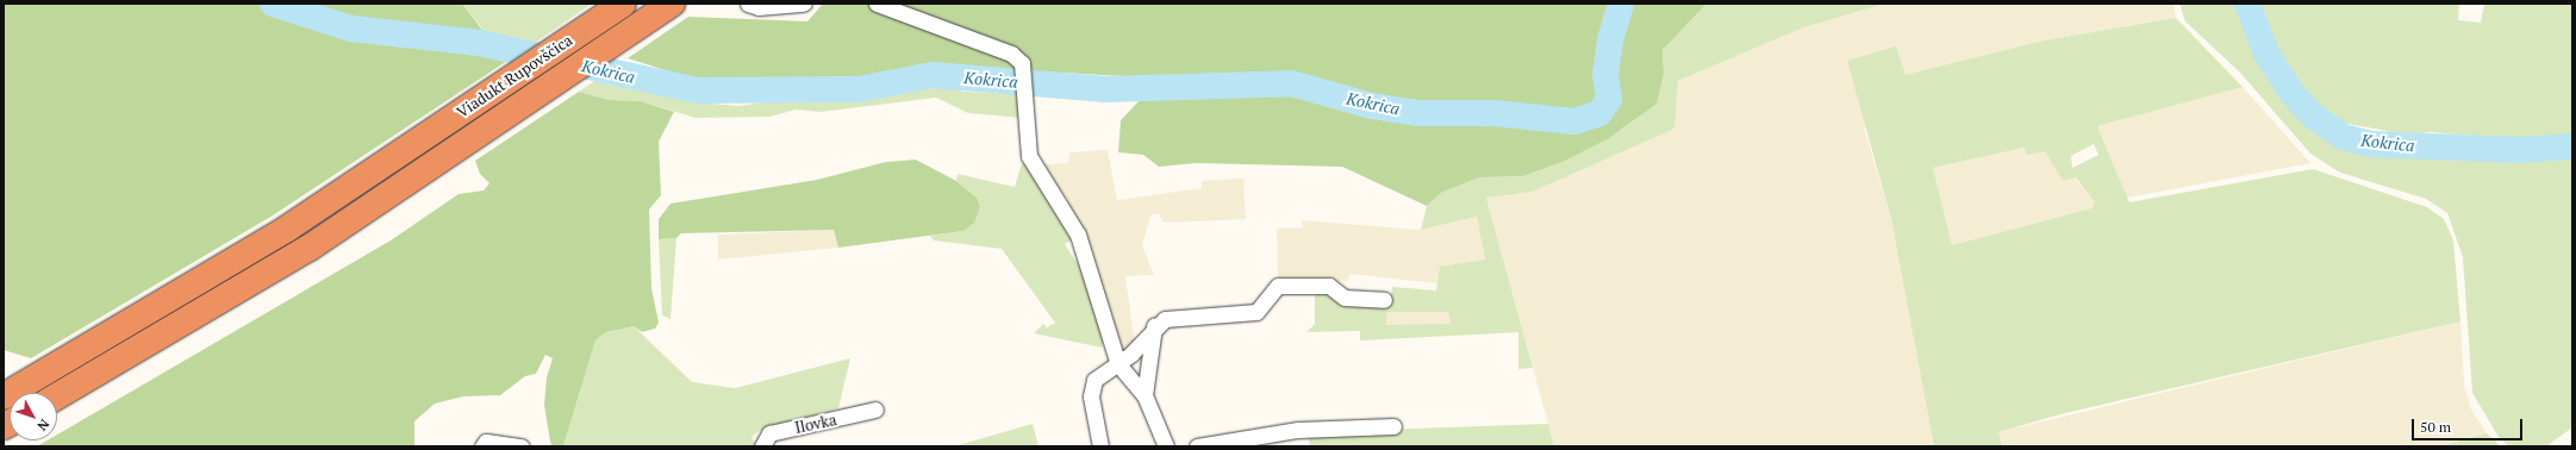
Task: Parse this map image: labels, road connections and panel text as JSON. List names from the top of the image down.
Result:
{
  "streets": {
    "highway": ["Viadukt Rupovščica"],
    "street": ["Ilovka"]
  },
  "water": ["Kokrica"],
  "scale_bar": "50 m",
  "north": "bottom right"
}
